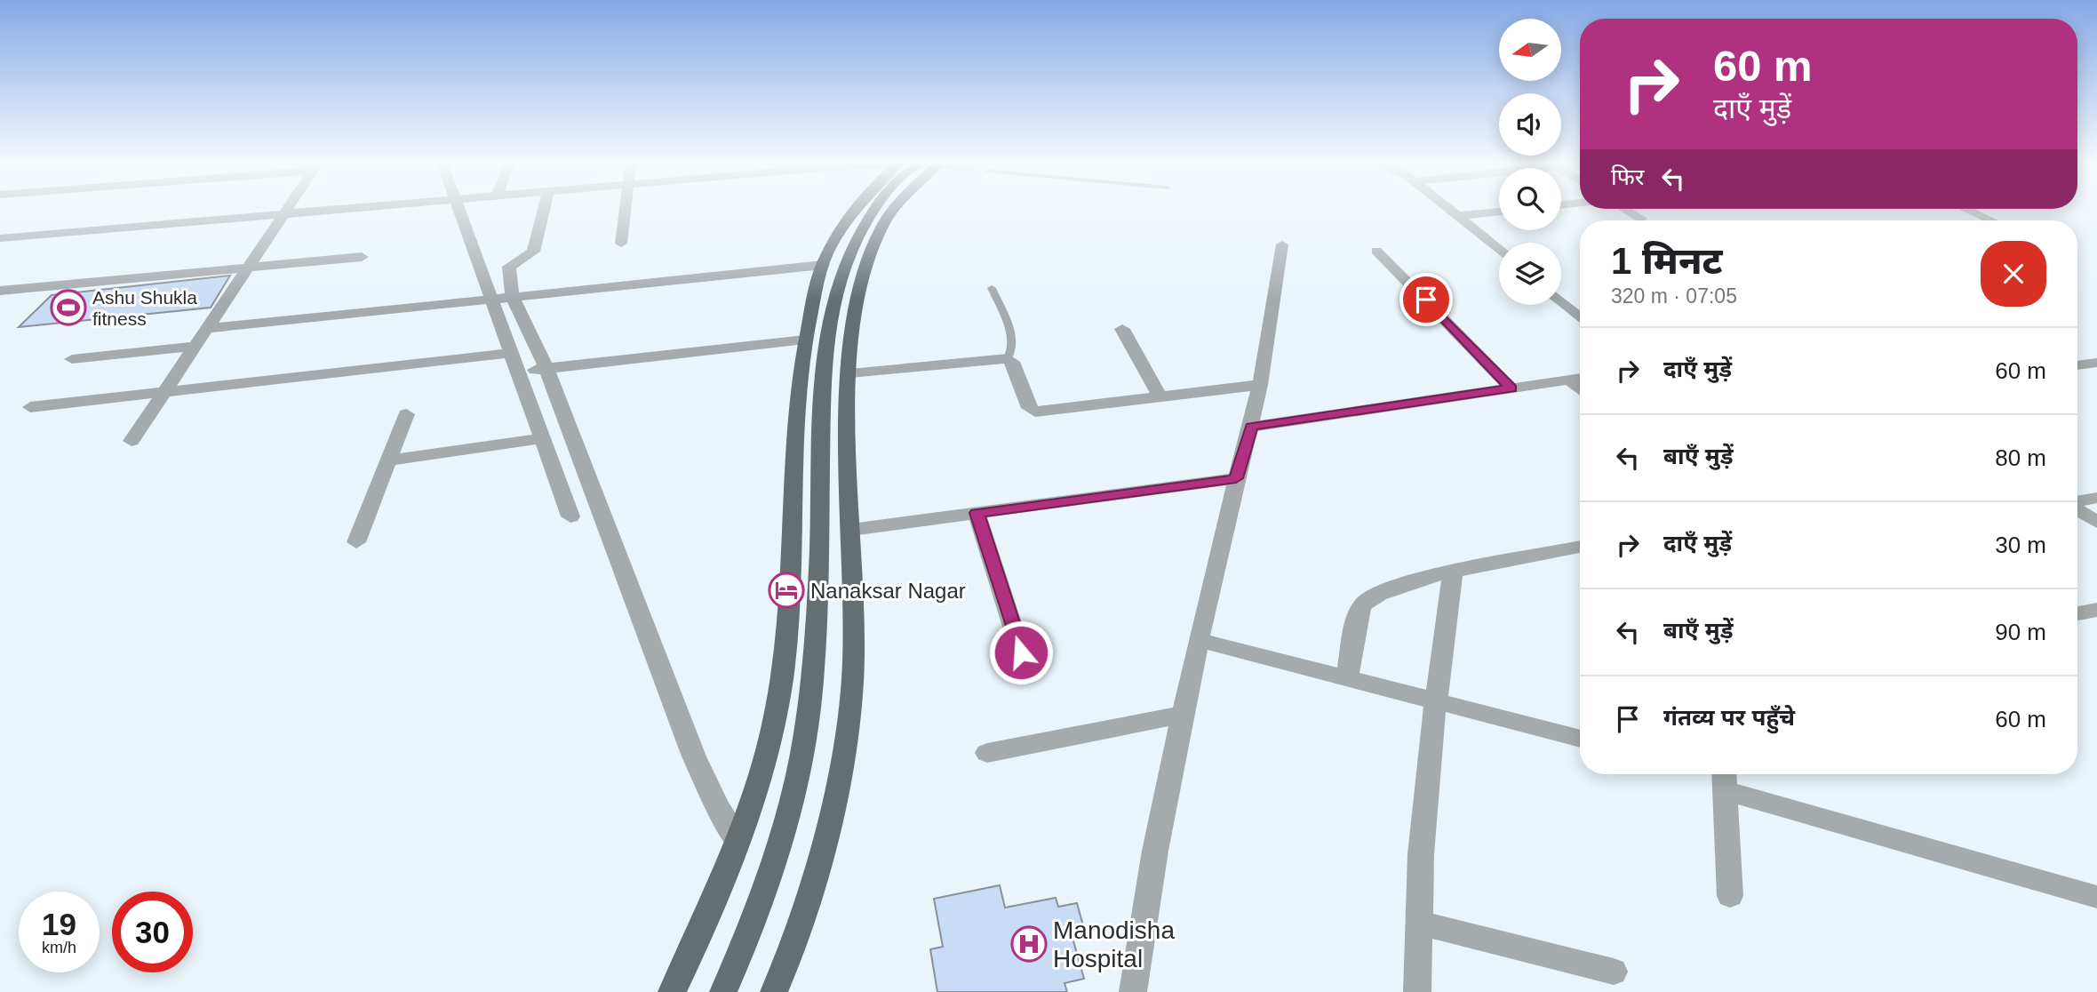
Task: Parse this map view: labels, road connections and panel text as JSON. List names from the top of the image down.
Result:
{
  "places": {
    "sports": ["Ashu Shukla fitness"],
    "hotel": ["Nanaksar Nagar"],
    "hospital": ["Manodisha Hospital"]
  },
  "north": "left",
  "page": {
    "turn": ["60 m", "दाएँ मुड़ें"],
    "then": "फिर",
    "heading": ["1 मिनट", "320 m · 07:05"],
    "list": [
      {
        "name": "दाएँ मुड़ें",
        "value": "60 m"
      },
      {
        "name": "बाएँ मुड़ें",
        "value": "80 m"
      },
      {
        "name": "दाएँ मुड़ें",
        "value": "30 m"
      },
      {
        "name": "बाएँ मुड़ें",
        "value": "90 m"
      },
      {
        "name": "गंतव्य पर पहुँचे",
        "value": "60 m"
      }
    ],
    "speed": "19 km/h",
    "limit": "30"
  }
}
